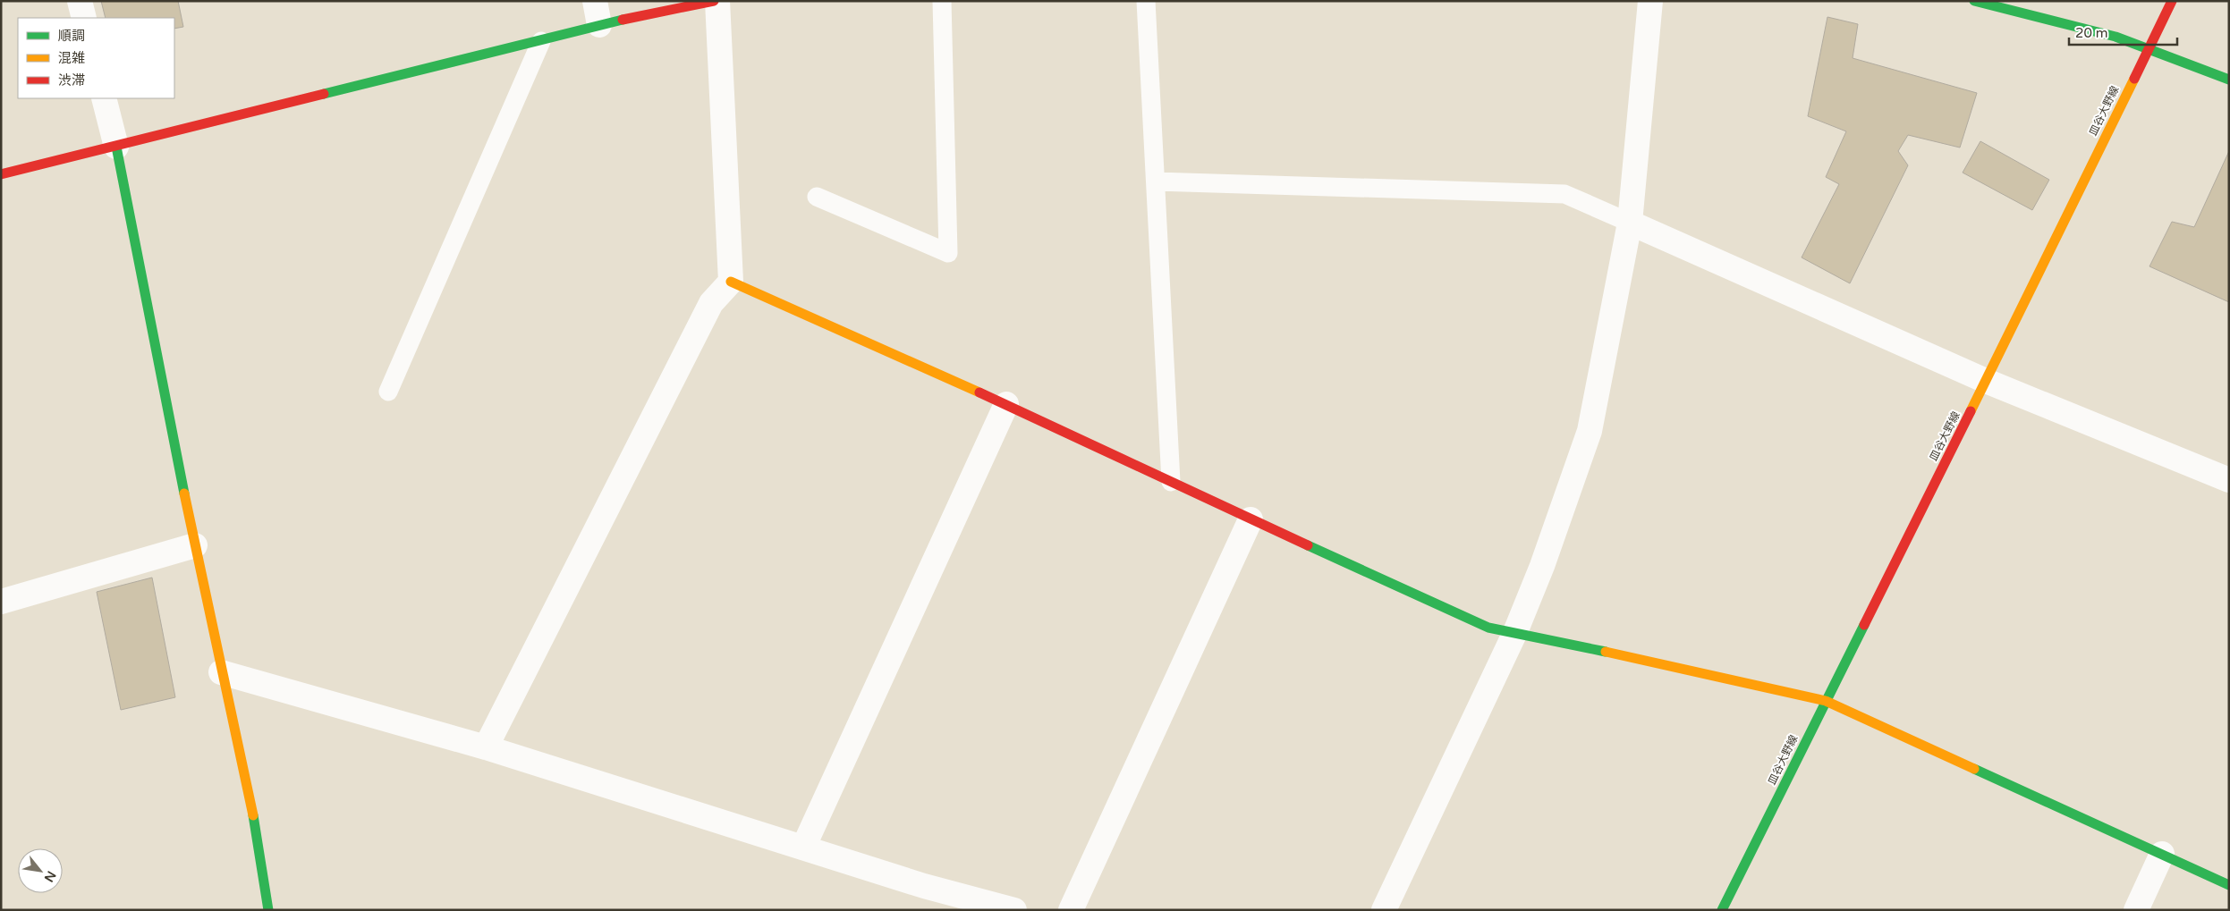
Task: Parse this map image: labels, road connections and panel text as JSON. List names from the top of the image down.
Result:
{
  "streets": {
    "street": ["皿谷大野線"]
  },
  "legend": ["順調", "混雑", "渋滞"],
  "scale_bar": "20 m",
  "north": "bottom right"
}
